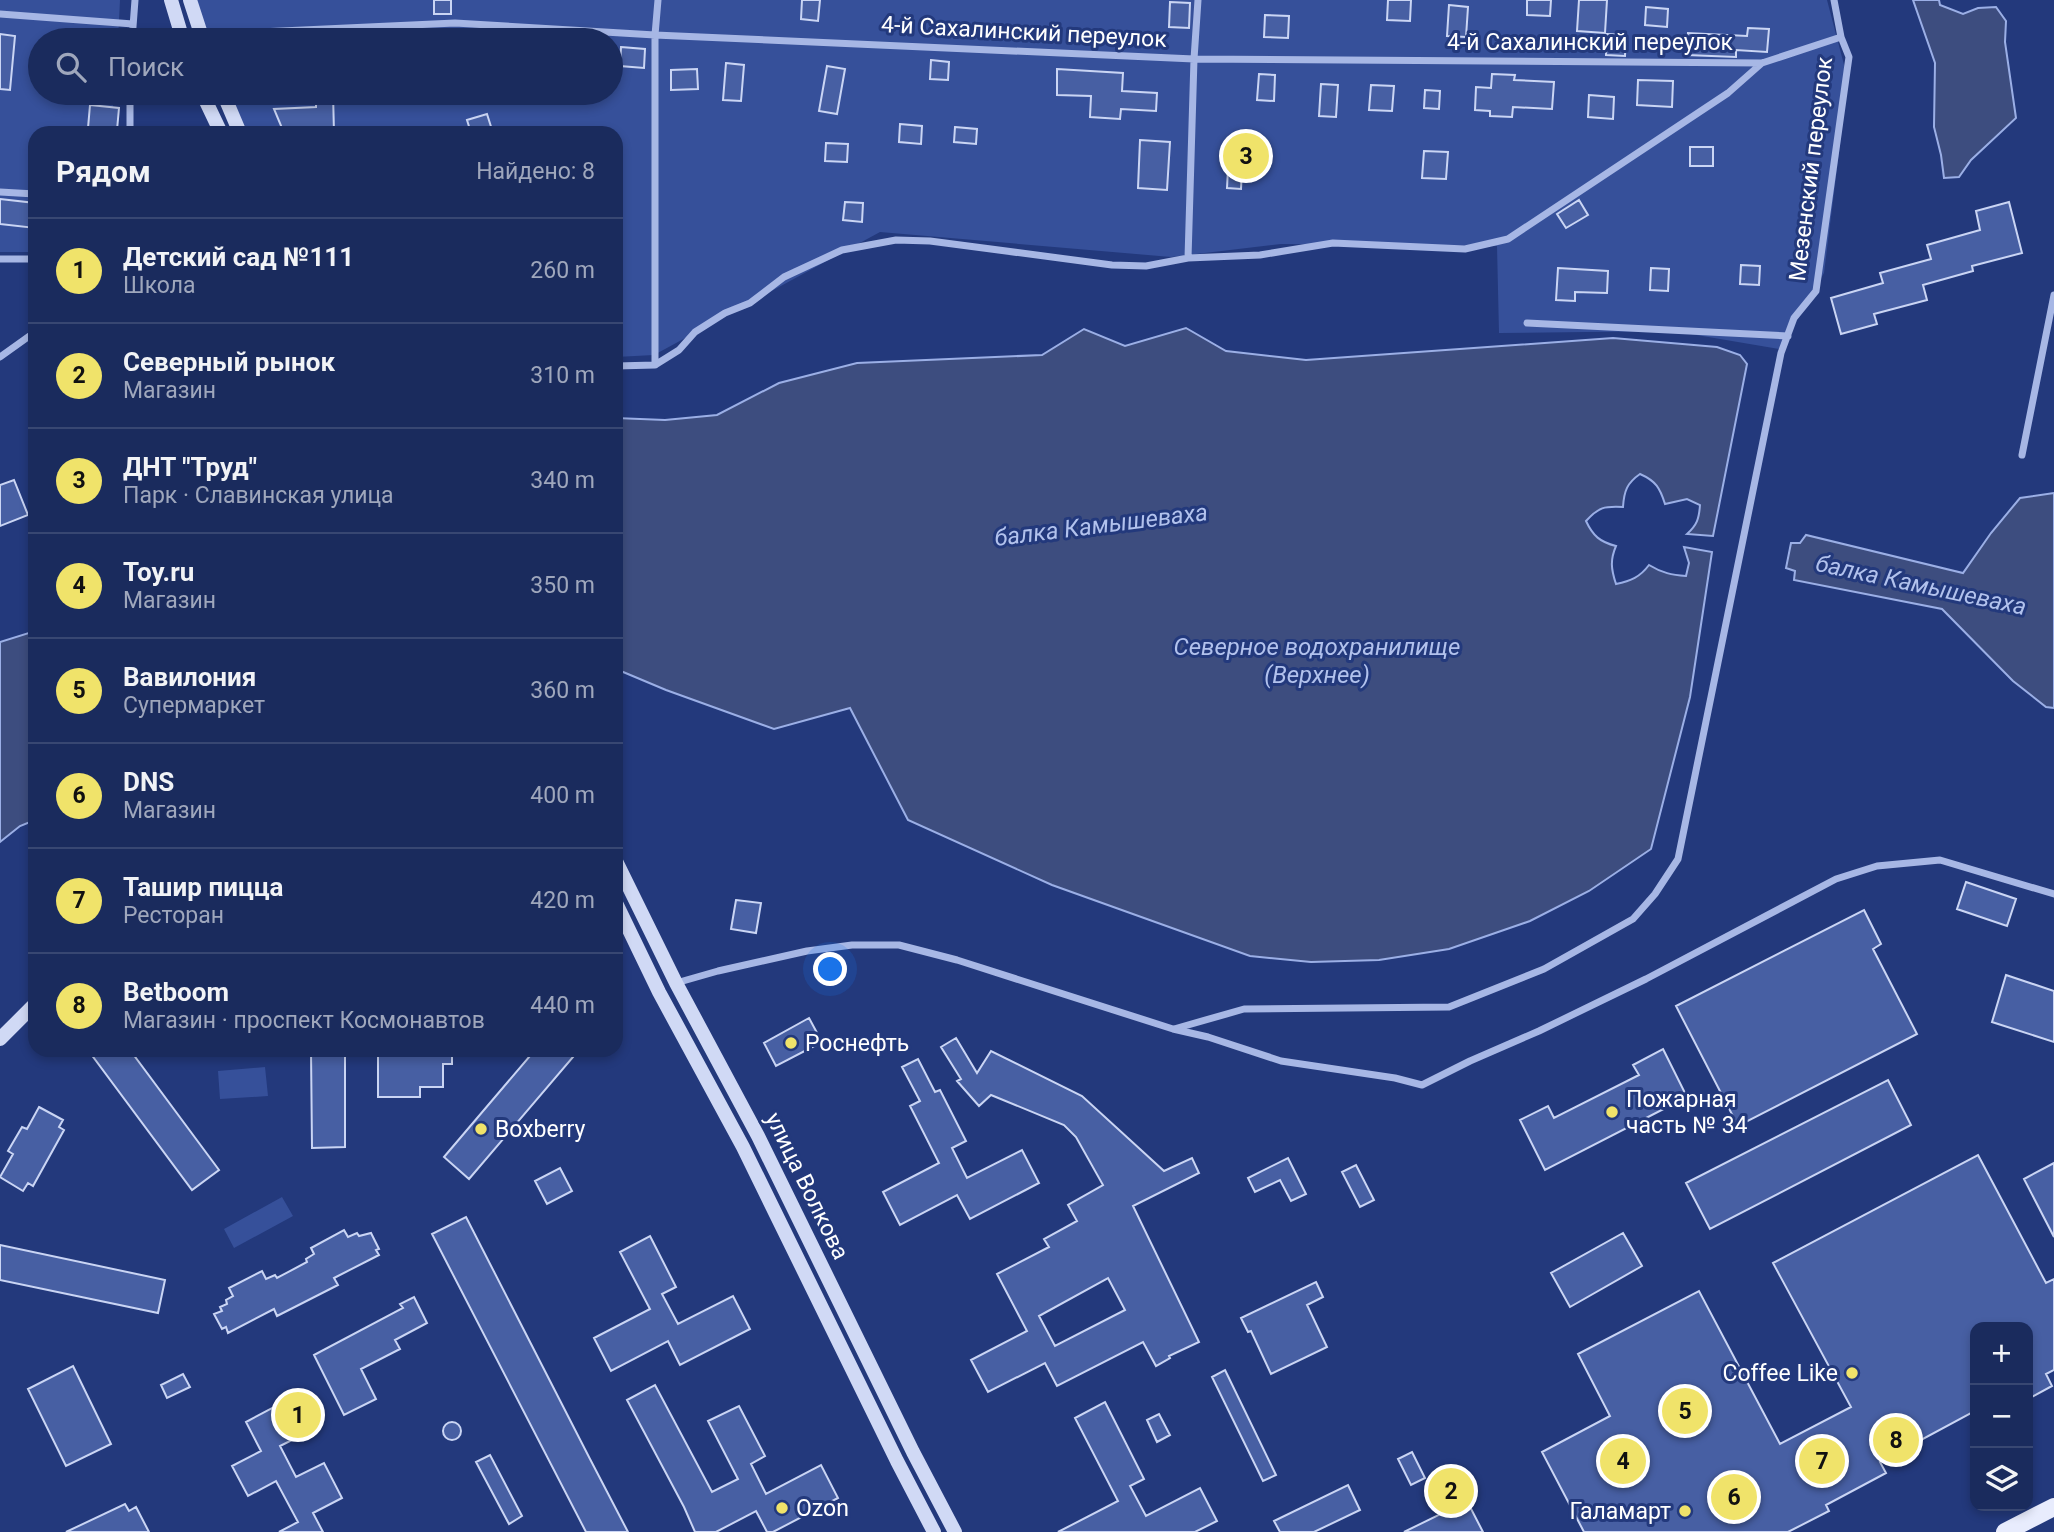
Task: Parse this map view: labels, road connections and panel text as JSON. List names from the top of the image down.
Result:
{
  "streets": {
    "main road": ["улица Волкова"],
    "street": ["4-й Сахалинский переулок", "Мезенский переулок"]
  },
  "crossings": [
    ["4-й Сахалинский переулок", "Мезенский переулок"]
  ],
  "water": ["балка Камышеваха", "Северное водохранилище (Верхнее)"],
  "places": [
    "Роснефть",
    "Пожарная часть № 34",
    "Boxberry",
    "Coffee Like",
    "Ozon",
    "Галамарт"
  ],
  "page": {
    "search": "Поиск",
    "heading": ["Рядом", "Найдено: 8"],
    "pins": [
      "3",
      "5",
      "1",
      "8",
      "4",
      "7",
      "2",
      "6"
    ],
    "list": [
      {
        "mark": "1",
        "name": "Детский сад №111",
        "note": "Школа",
        "value": "260 m"
      },
      {
        "mark": "2",
        "name": "Северный рынок",
        "note": "Магазин",
        "value": "310 m"
      },
      {
        "mark": "3",
        "name": "ДНТ \"Труд\"",
        "note": "Парк · Славинская улица",
        "value": "340 m"
      },
      {
        "mark": "4",
        "name": "Toy.ru",
        "note": "Магазин",
        "value": "350 m"
      },
      {
        "mark": "5",
        "name": "Вавилония",
        "note": "Супермаркет",
        "value": "360 m"
      },
      {
        "mark": "6",
        "name": "DNS",
        "note": "Магазин",
        "value": "400 m"
      },
      {
        "mark": "7",
        "name": "Ташир пицца",
        "note": "Ресторан",
        "value": "420 m"
      },
      {
        "mark": "8",
        "name": "Betboom",
        "note": "Магазин · проспект Космонавтов",
        "value": "440 m"
      }
    ],
    "map_buttons": ["+", "−"]
  }
}
